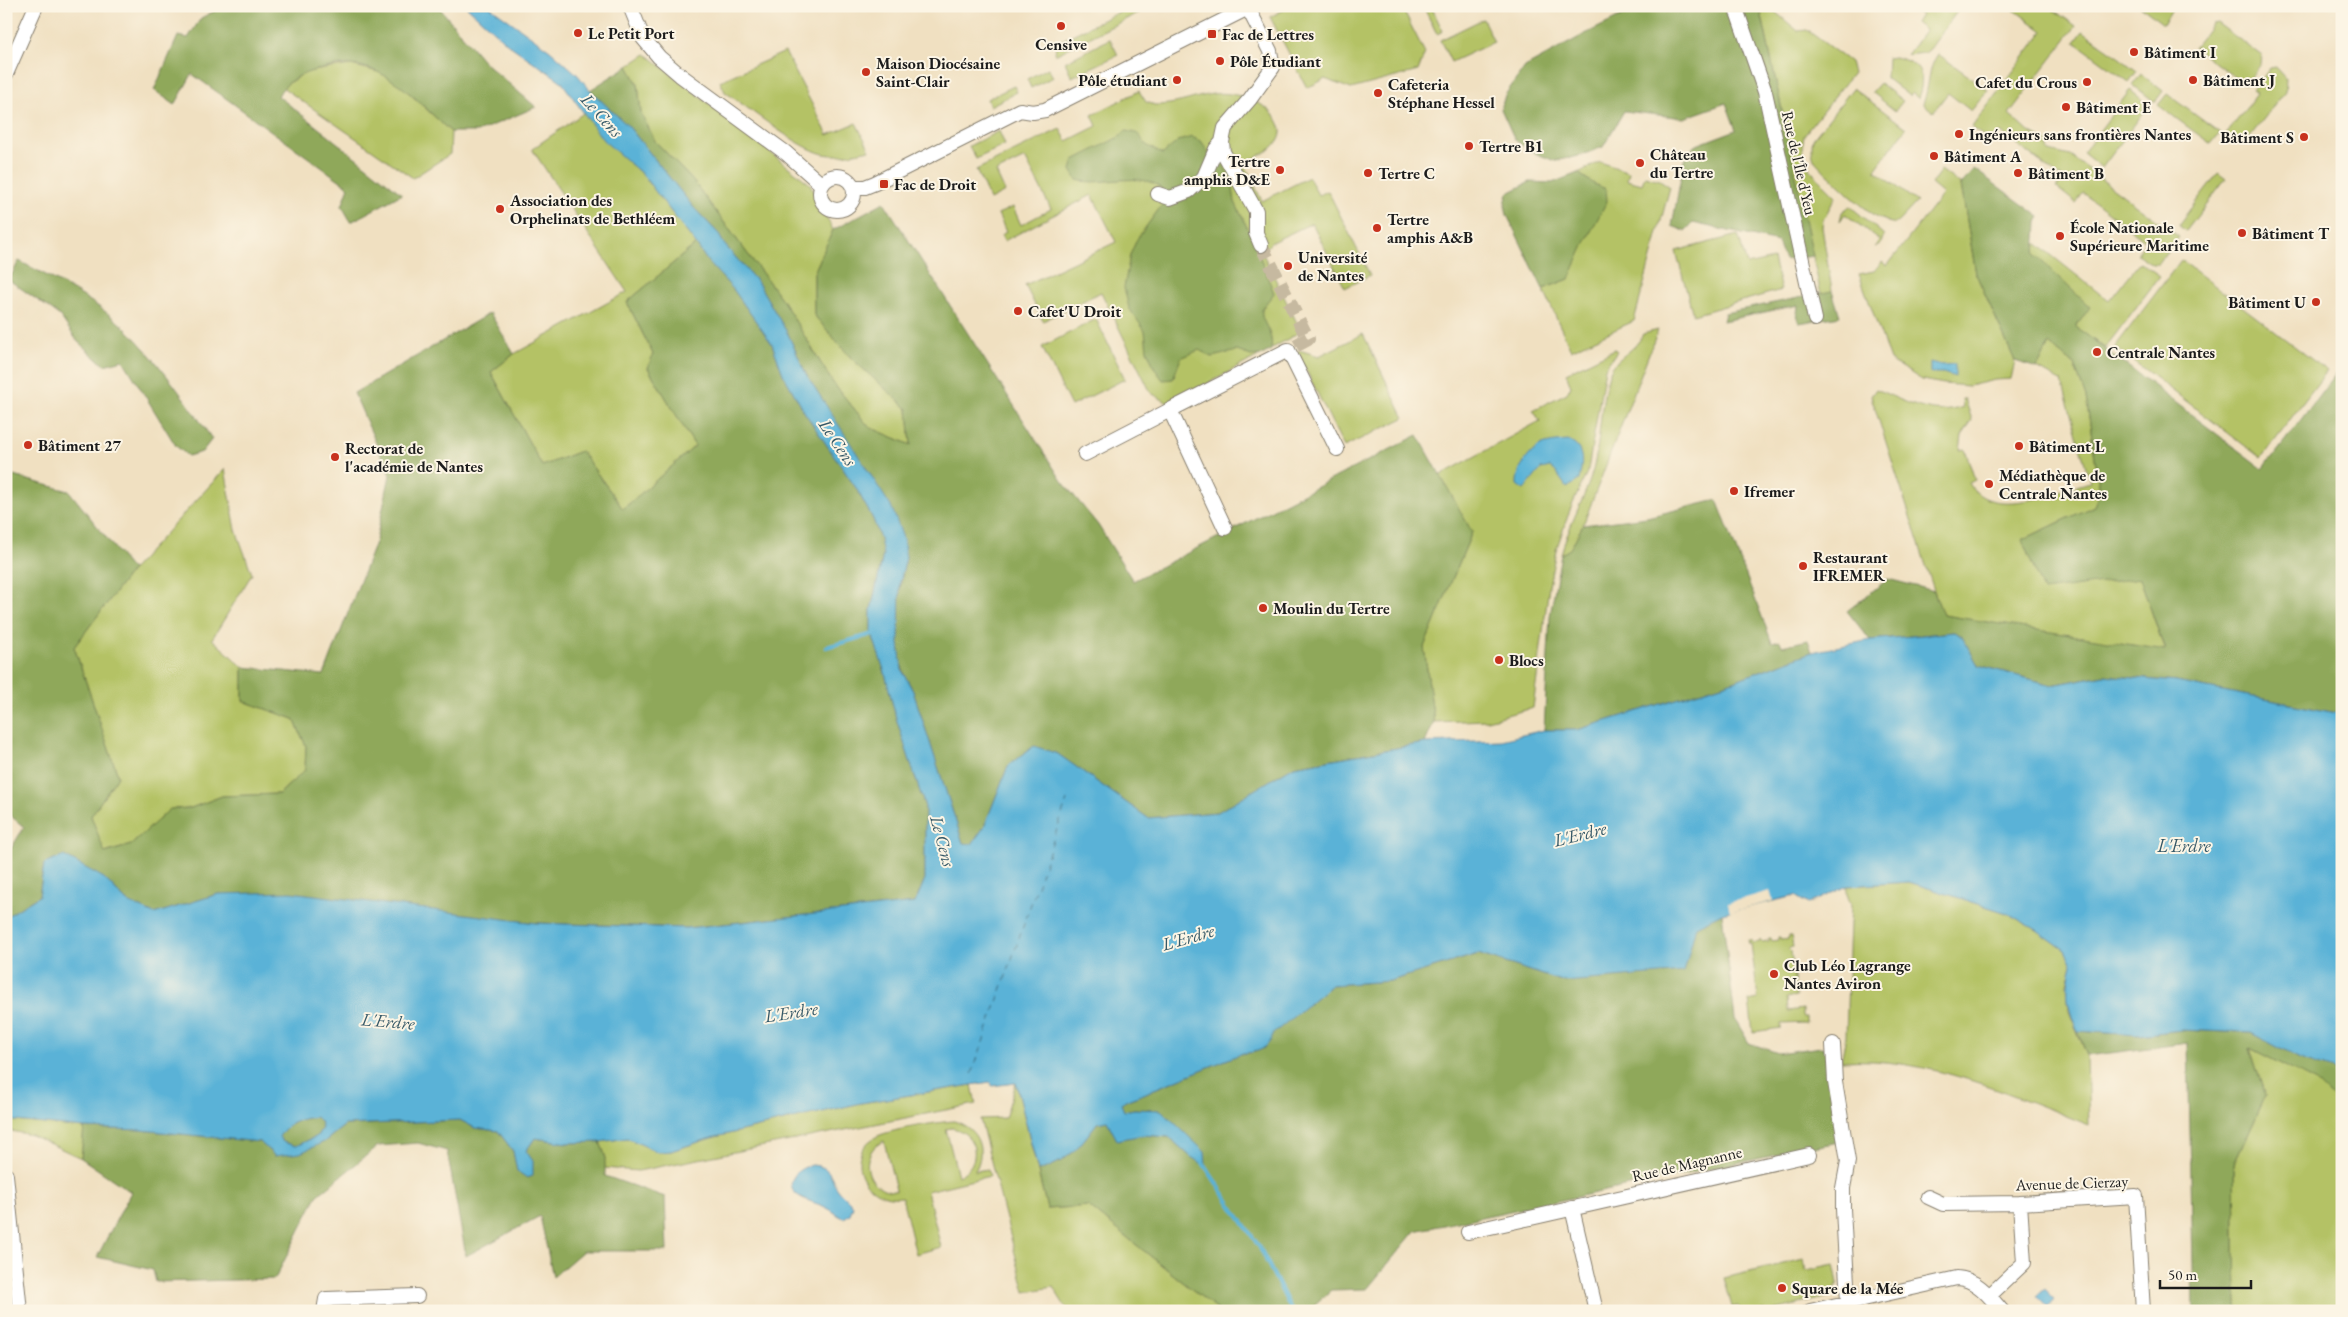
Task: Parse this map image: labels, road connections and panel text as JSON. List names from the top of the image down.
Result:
{
  "streets": {
    "street": ["Rue de l'Île d'Yeu", "Rue de Magnanne", "Avenue de Cierzay"]
  },
  "water": ["Le Cens", "L'Erdre"],
  "places": {
    "other": [
      "Censive",
      "Le Petit Port",
      "Bâtiment I",
      "Pôle Étudiant",
      "Maison Diocésaine Saint-Clair",
      "Pôle étudiant",
      "Bâtiment J",
      "Cafet du Crous",
      "Cafeteria Stéphane Hessel",
      "Bâtiment E",
      "Ingénieurs sans frontières Nantes",
      "Bâtiment S",
      "Tertre B1",
      "Bâtiment A",
      "Château du Tertre",
      "Tertre amphis D&E",
      "Tertre C",
      "Bâtiment B",
      "Association des Orphelinats de Bethléem",
      "Tertre amphis A&B",
      "Bâtiment T",
      "École Nationale Supérieure Maritime",
      "Université de Nantes",
      "Bâtiment U",
      "Cafet'U Droit",
      "Centrale Nantes",
      "Bâtiment 27",
      "Bâtiment L",
      "Rectorat de l'académie de Nantes",
      "Médiathèque de Centrale Nantes",
      "Ifremer",
      "Restaurant IFREMER",
      "Moulin du Tertre",
      "Blocs",
      "Club Léo Lagrange Nantes Aviron",
      "Square de la Mée"
    ],
    "transit": ["Fac de Lettres", "Fac de Droit"]
  },
  "scale_bar": "50 m"
}
